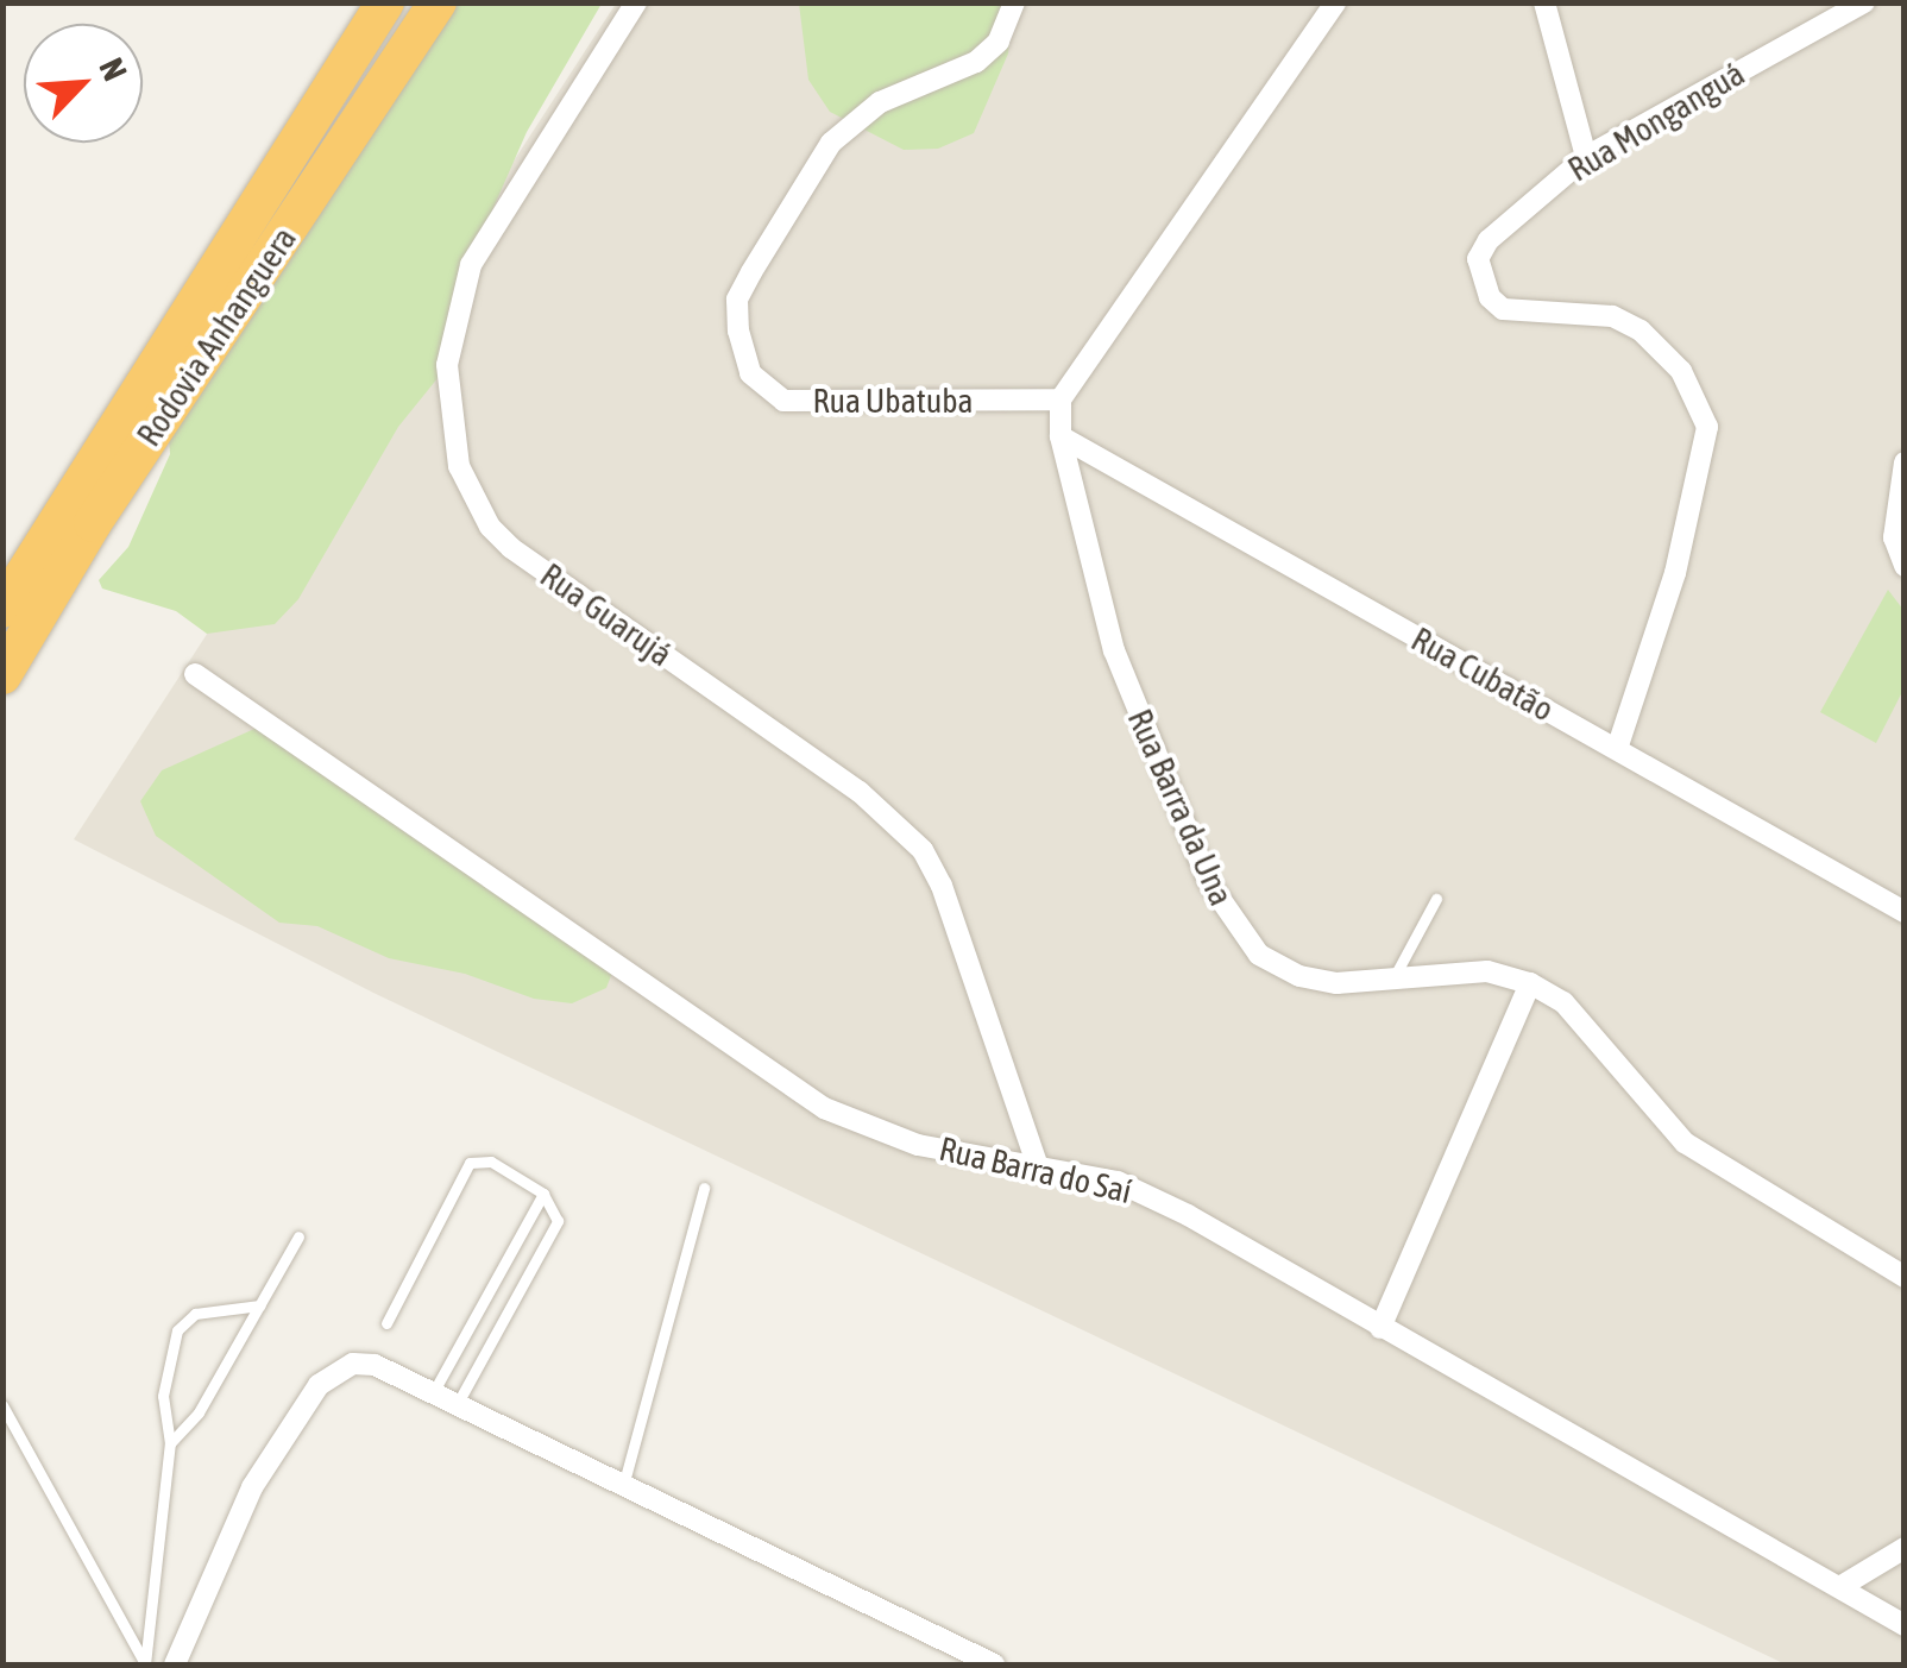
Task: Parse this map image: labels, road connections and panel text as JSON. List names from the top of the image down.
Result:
{
  "streets": {
    "highway": ["Rodovia Anhanguera"],
    "street": [
      "Rua Monganguá",
      "Rua Ubatuba",
      "Rua Guarujá",
      "Rua Cubatão",
      "Rua Barra da Una",
      "Rua Barra do Saí"
    ]
  },
  "crossings": [
    ["Rua Monganguá", "Rua Cubatão"],
    ["Rua Ubatuba", "Rua Barra da Una"],
    ["Rua Guarujá", "Rua Barra do Saí"],
    ["Rua Cubatão", "Rua Barra da Una"]
  ],
  "north": "top right"
}
